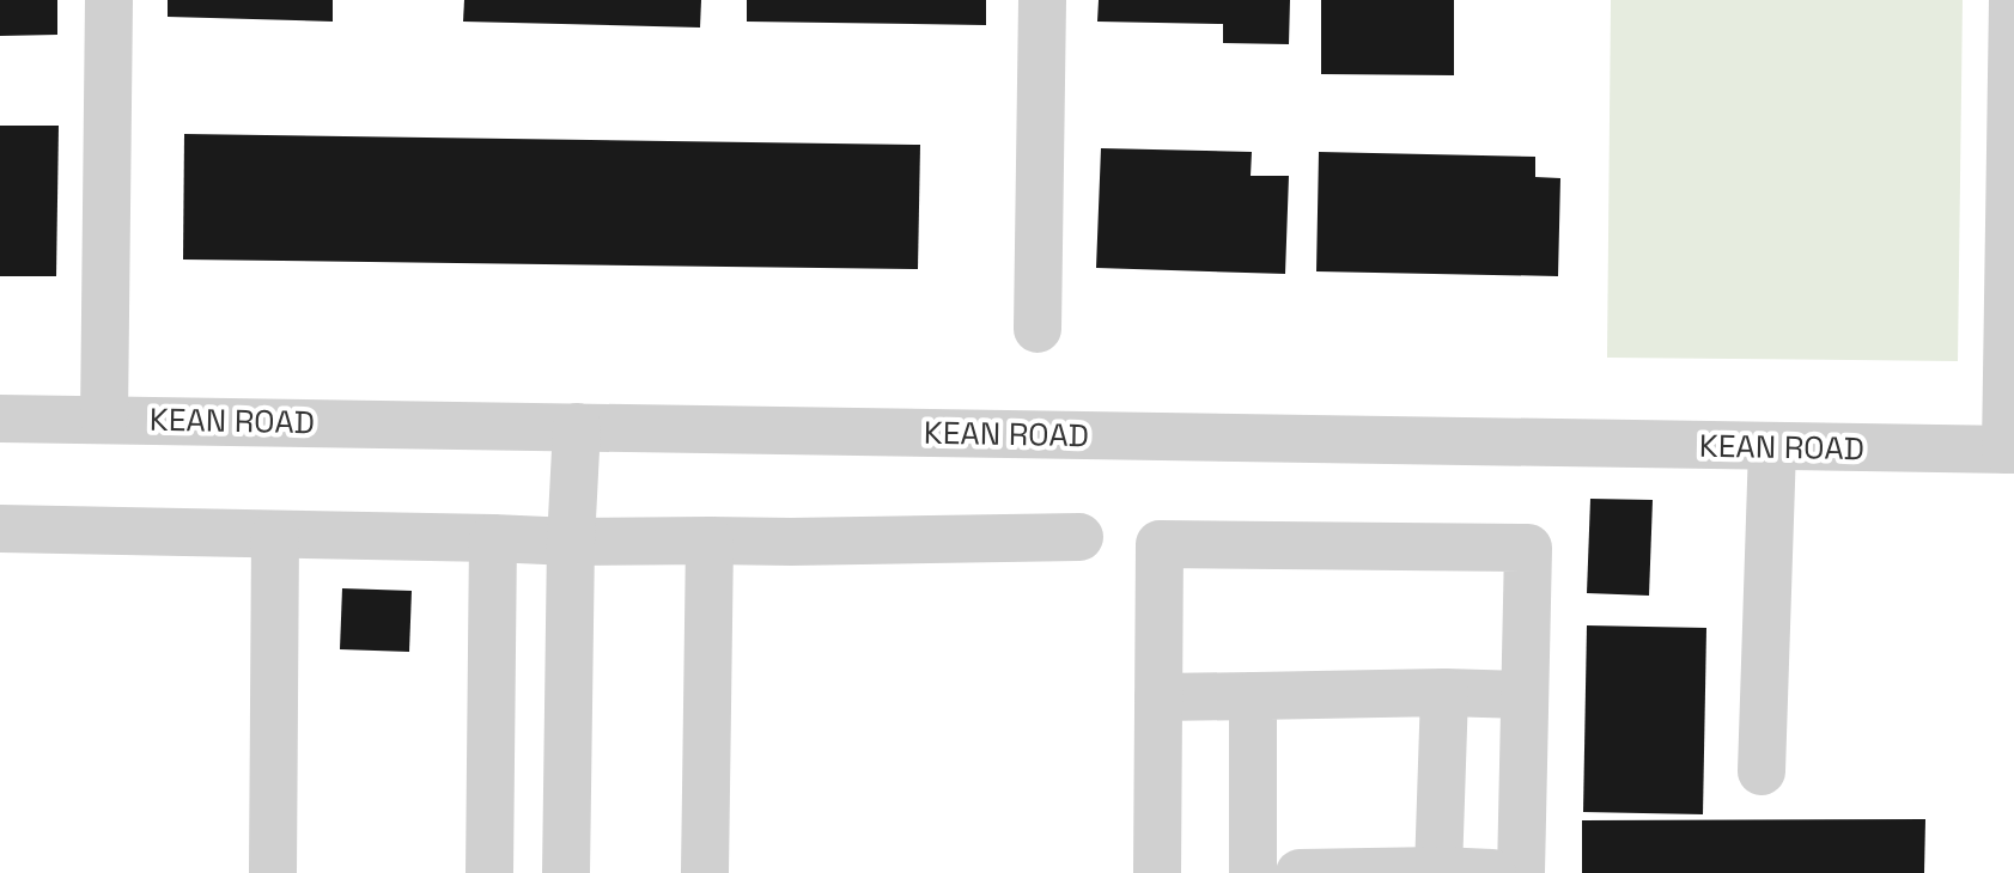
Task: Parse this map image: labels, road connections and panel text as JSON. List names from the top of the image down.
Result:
{
  "streets": {
    "street": ["KEAN ROAD"]
  }
}
